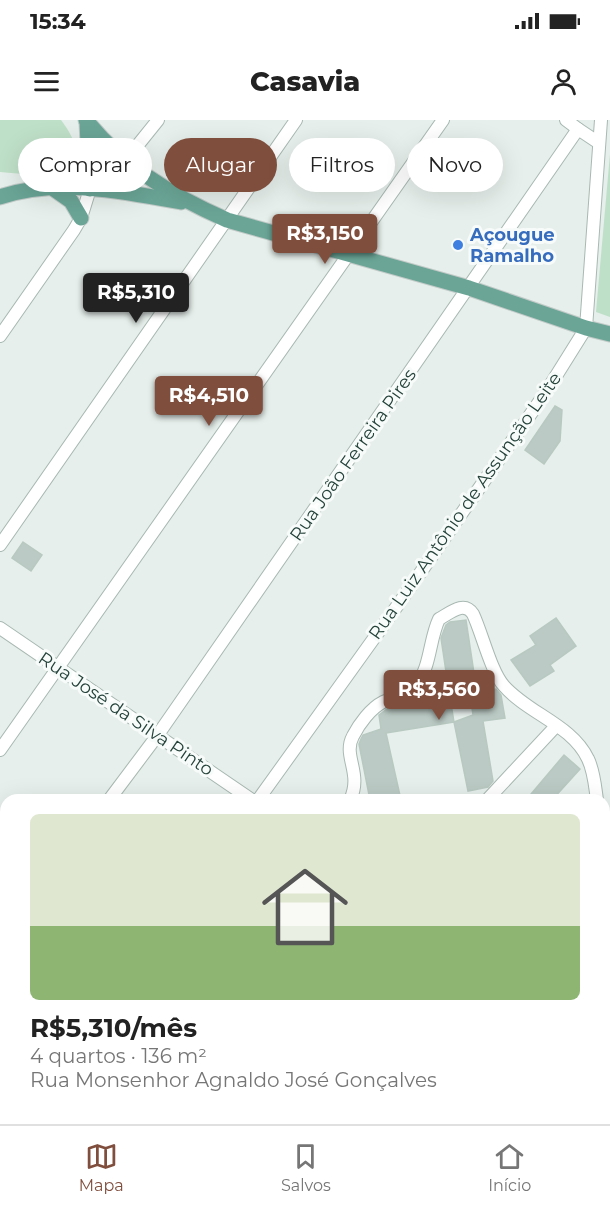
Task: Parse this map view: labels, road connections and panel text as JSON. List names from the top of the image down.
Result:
{
  "streets": {
    "street": ["Rua João Ferreira Pires", "Rua Luiz Antônio de Assunção Leite", "Rua José da Silva Pinto"]
  },
  "crossings": [
    ["Rua João Ferreira Pires", "Rua José da Silva Pinto"]
  ],
  "places": ["Açougue Ramalho"],
  "page": {
    "status": "15:34",
    "header": "Casavia",
    "chip": [
      "Comprar",
      "Alugar",
      "Filtros",
      "Novo"
    ],
    "price": [
      "R$3,150",
      "R$5,310",
      "R$4,510",
      "R$3,560"
    ],
    "list": [
      {
        "name": "R$5,310/mês",
        "note": "4 quartos · 136 m² · Rua Monsenhor Agnaldo José Gonçalves"
      }
    ],
    "tabs": ["Mapa", "Salvos", "Início"]
  }
}
